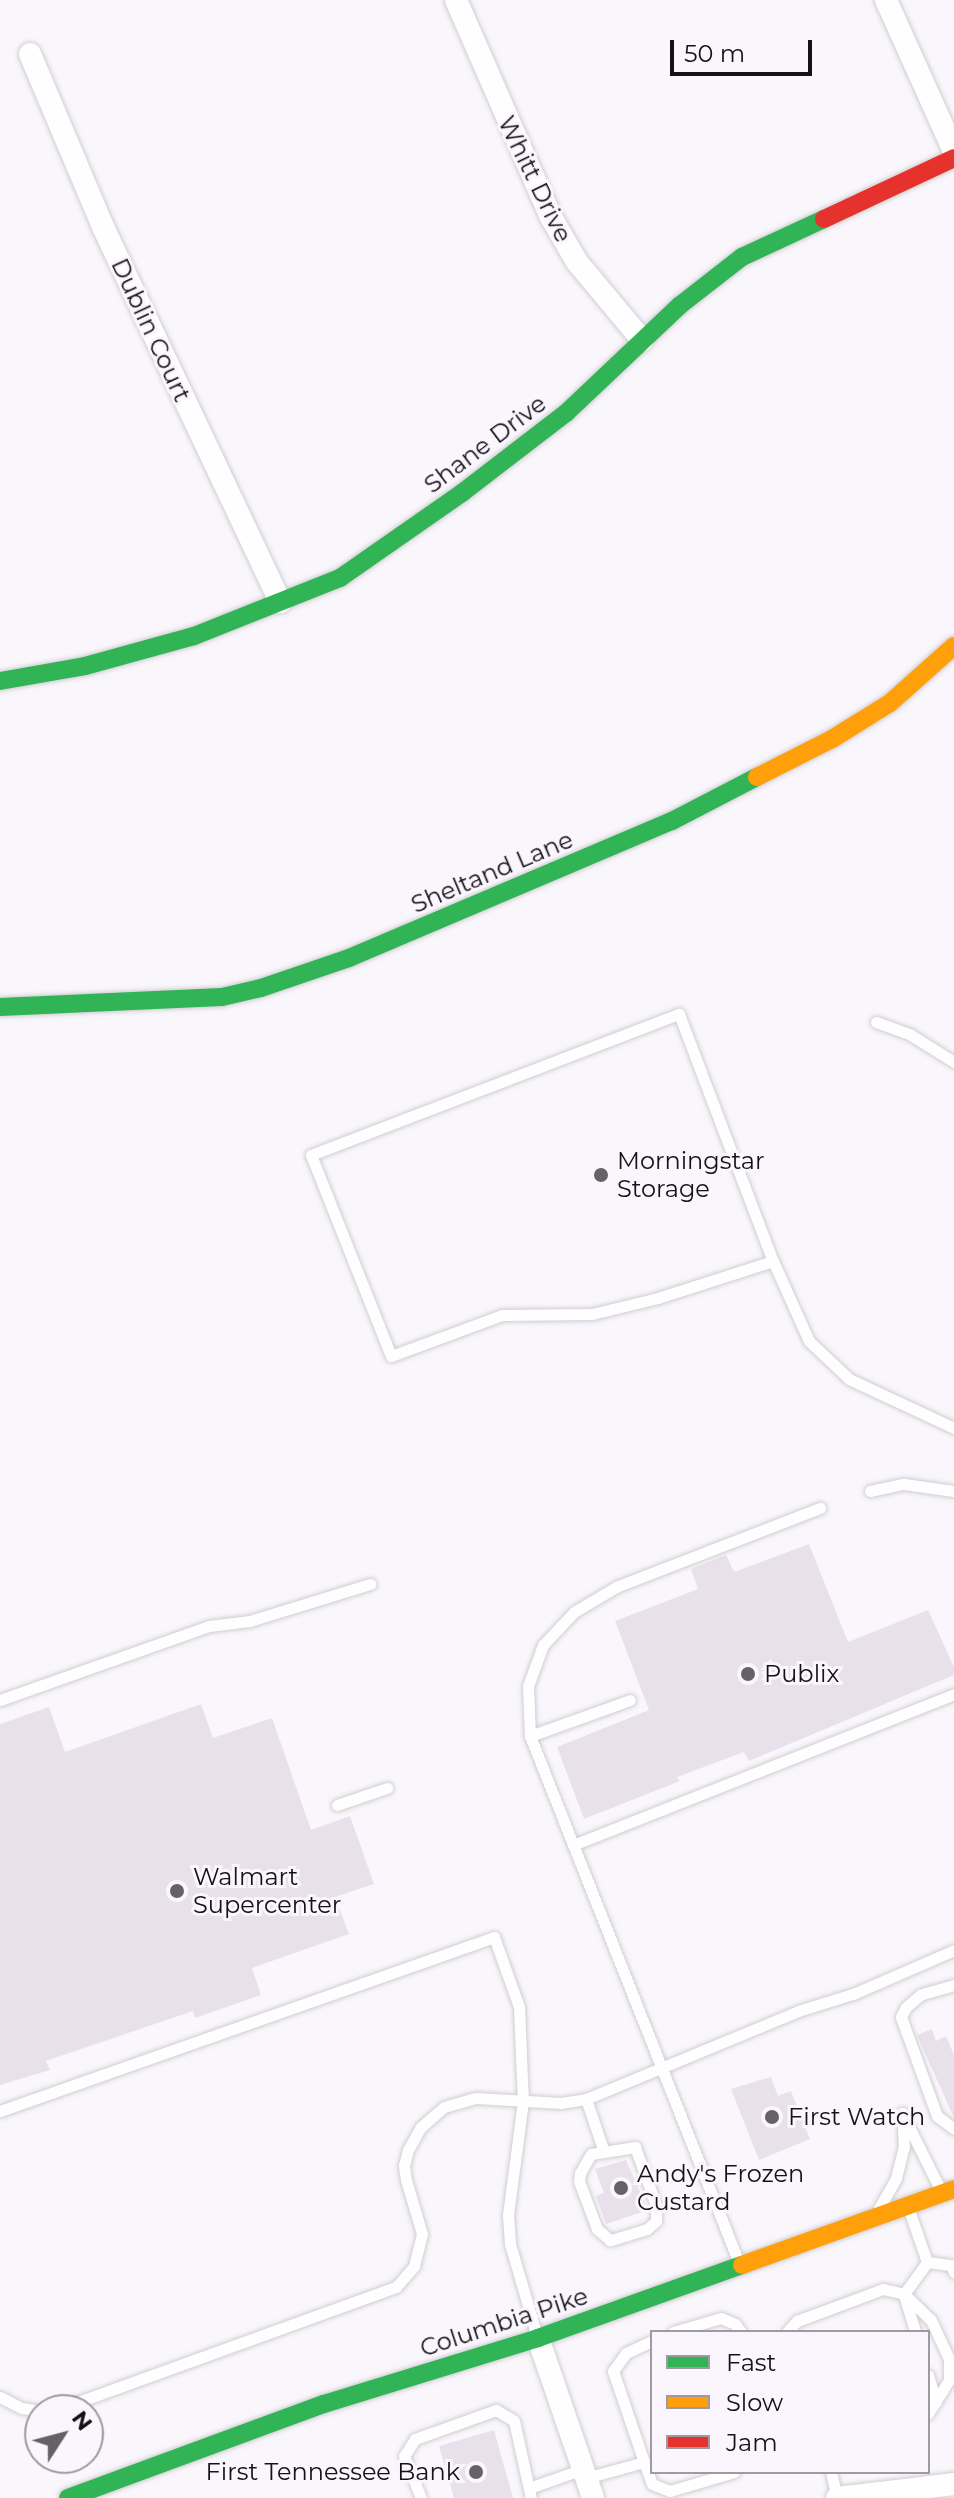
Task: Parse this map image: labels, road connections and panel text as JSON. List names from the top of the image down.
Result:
{
  "streets": {
    "street": [
      "Whitt Drive",
      "Dublin Court",
      "Shane Drive",
      "Sheltand Lane",
      "Columbia Pike"
    ]
  },
  "crossings": [
    ["Whitt Drive", "Shane Drive"],
    ["Dublin Court", "Shane Drive"]
  ],
  "places": [
    "Morningstar Storage",
    "Publix",
    "Walmart Supercenter",
    "First Watch",
    "Andy's Frozen Custard",
    "First Tennessee Bank"
  ],
  "legend": ["Fast", "Slow", "Jam"],
  "scale_bar": "50 m",
  "north": "top right"
}
